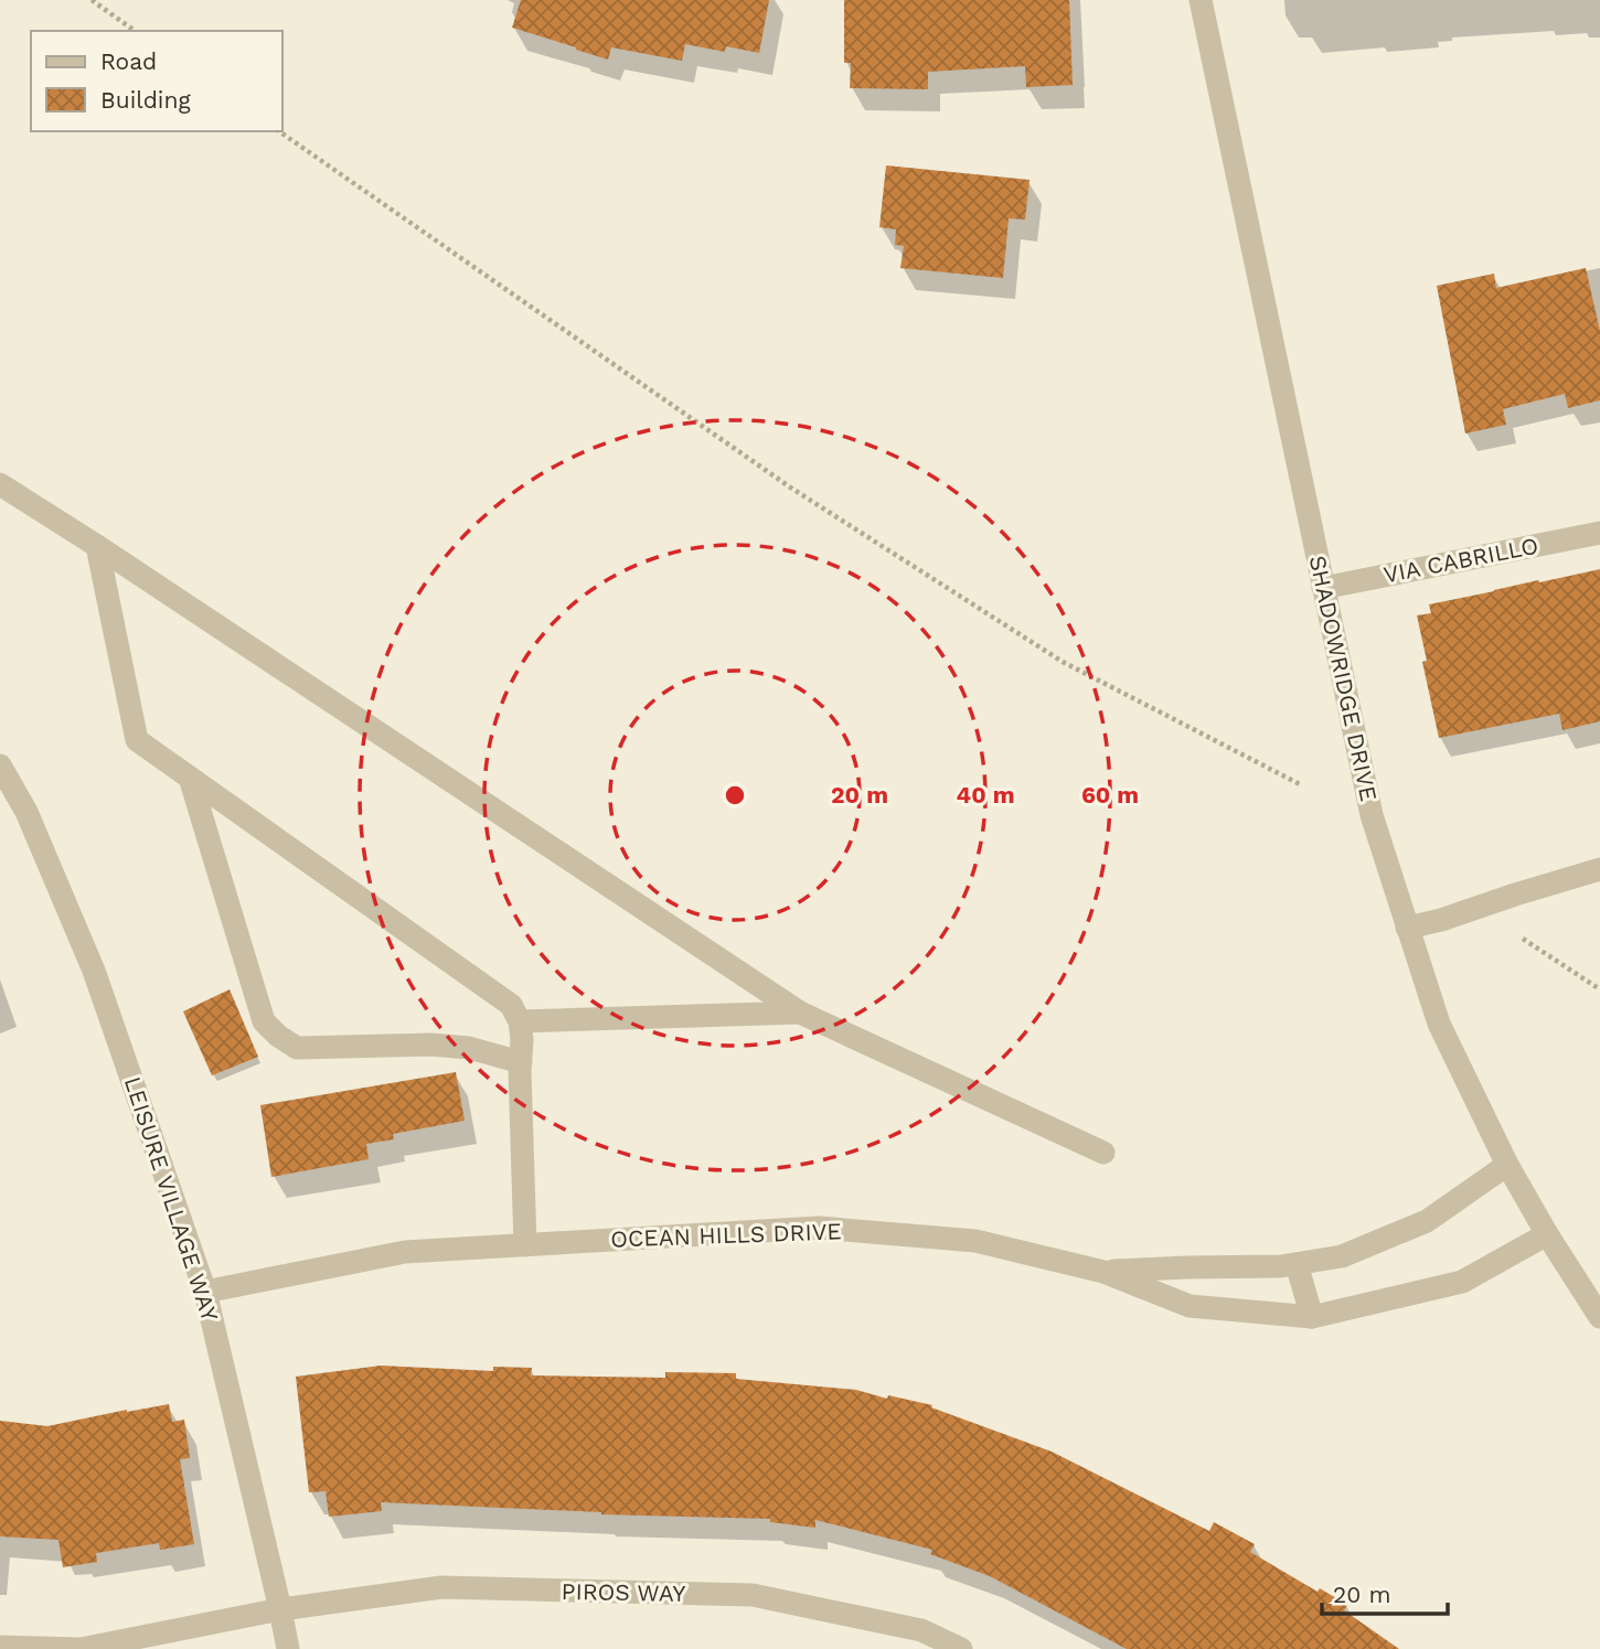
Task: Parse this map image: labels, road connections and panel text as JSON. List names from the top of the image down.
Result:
{
  "streets": {
    "street": [
      "VIA CABRILLO",
      "SHADOWRIDGE DRIVE",
      "LEISURE VILLAGE WAY",
      "OCEAN HILLS DRIVE",
      "PIROS WAY"
    ]
  },
  "crossings": [
    ["VIA CABRILLO", "SHADOWRIDGE DRIVE"],
    ["SHADOWRIDGE DRIVE", "OCEAN HILLS DRIVE"],
    ["LEISURE VILLAGE WAY", "OCEAN HILLS DRIVE"],
    ["LEISURE VILLAGE WAY", "PIROS WAY"]
  ],
  "legend": ["Road", "Building"],
  "scale_bar": "20 m",
  "rings": ["20 m", "40 m", "60 m"]
}
